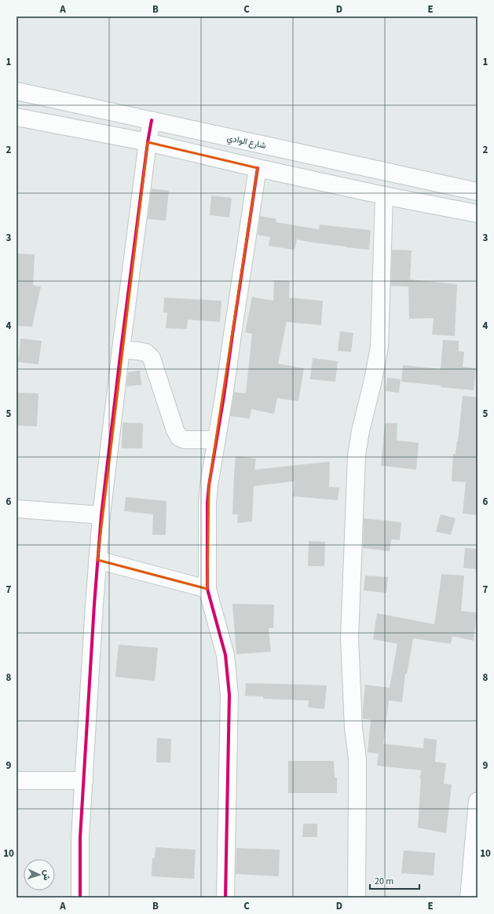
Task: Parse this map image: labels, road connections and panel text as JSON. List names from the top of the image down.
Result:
{
  "streets": {
    "street": ["شارع الوادي"]
  },
  "scale_bar": "20 m",
  "north": "right",
  "grid": {
    "columns": [
      "A",
      "B",
      "C",
      "D",
      "E"
    ],
    "rows": [
      "1",
      "2",
      "3",
      "4",
      "5",
      "6",
      "7",
      "8",
      "9",
      "10"
    ]
  }
}
